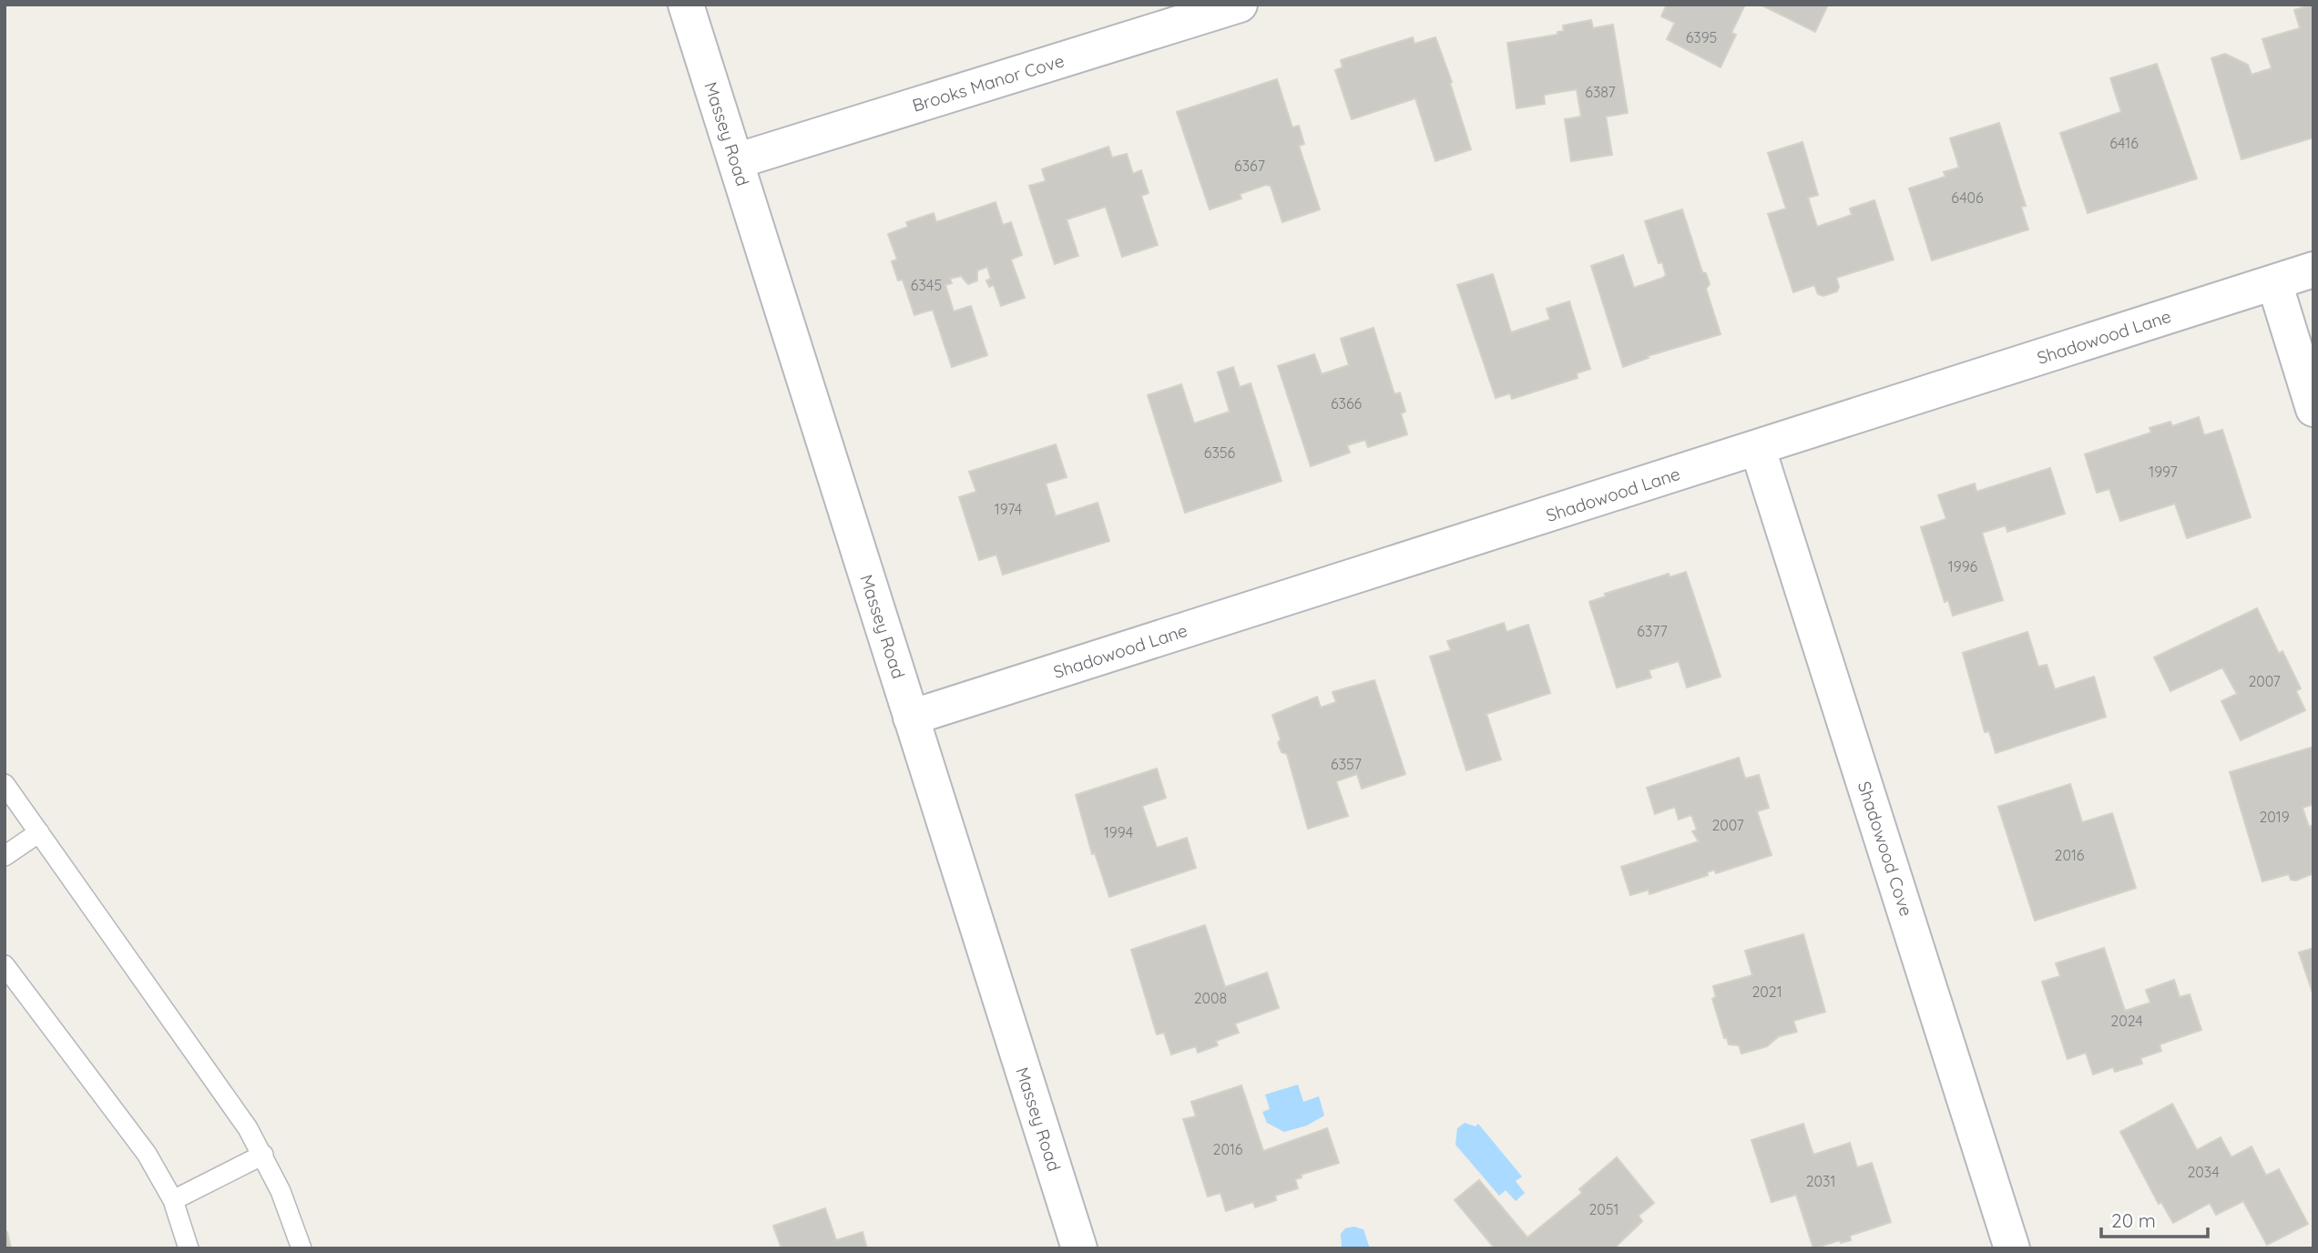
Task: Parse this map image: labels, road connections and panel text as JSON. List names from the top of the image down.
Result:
{
  "streets": {
    "street": [
      "Brooks Manor Cove",
      "Massey Road",
      "Shadowood Lane",
      "Shadowood Cove"
    ]
  },
  "crossings": [
    ["Brooks Manor Cove", "Massey Road"],
    ["Massey Road", "Shadowood Lane"],
    ["Shadowood Lane", "Shadowood Cove"]
  ],
  "house_numbers": [
    "6395",
    "6387",
    "6416",
    "6367",
    "6406",
    "6345",
    "6366",
    "6356",
    "1997",
    "1974",
    "1996",
    "6377",
    "2007",
    "6357",
    "2019",
    "2007",
    "1994",
    "2016",
    "2021",
    "2008",
    "2024",
    "2016",
    "2034",
    "2031",
    "2051"
  ],
  "scale_bar": "20 m"
}
